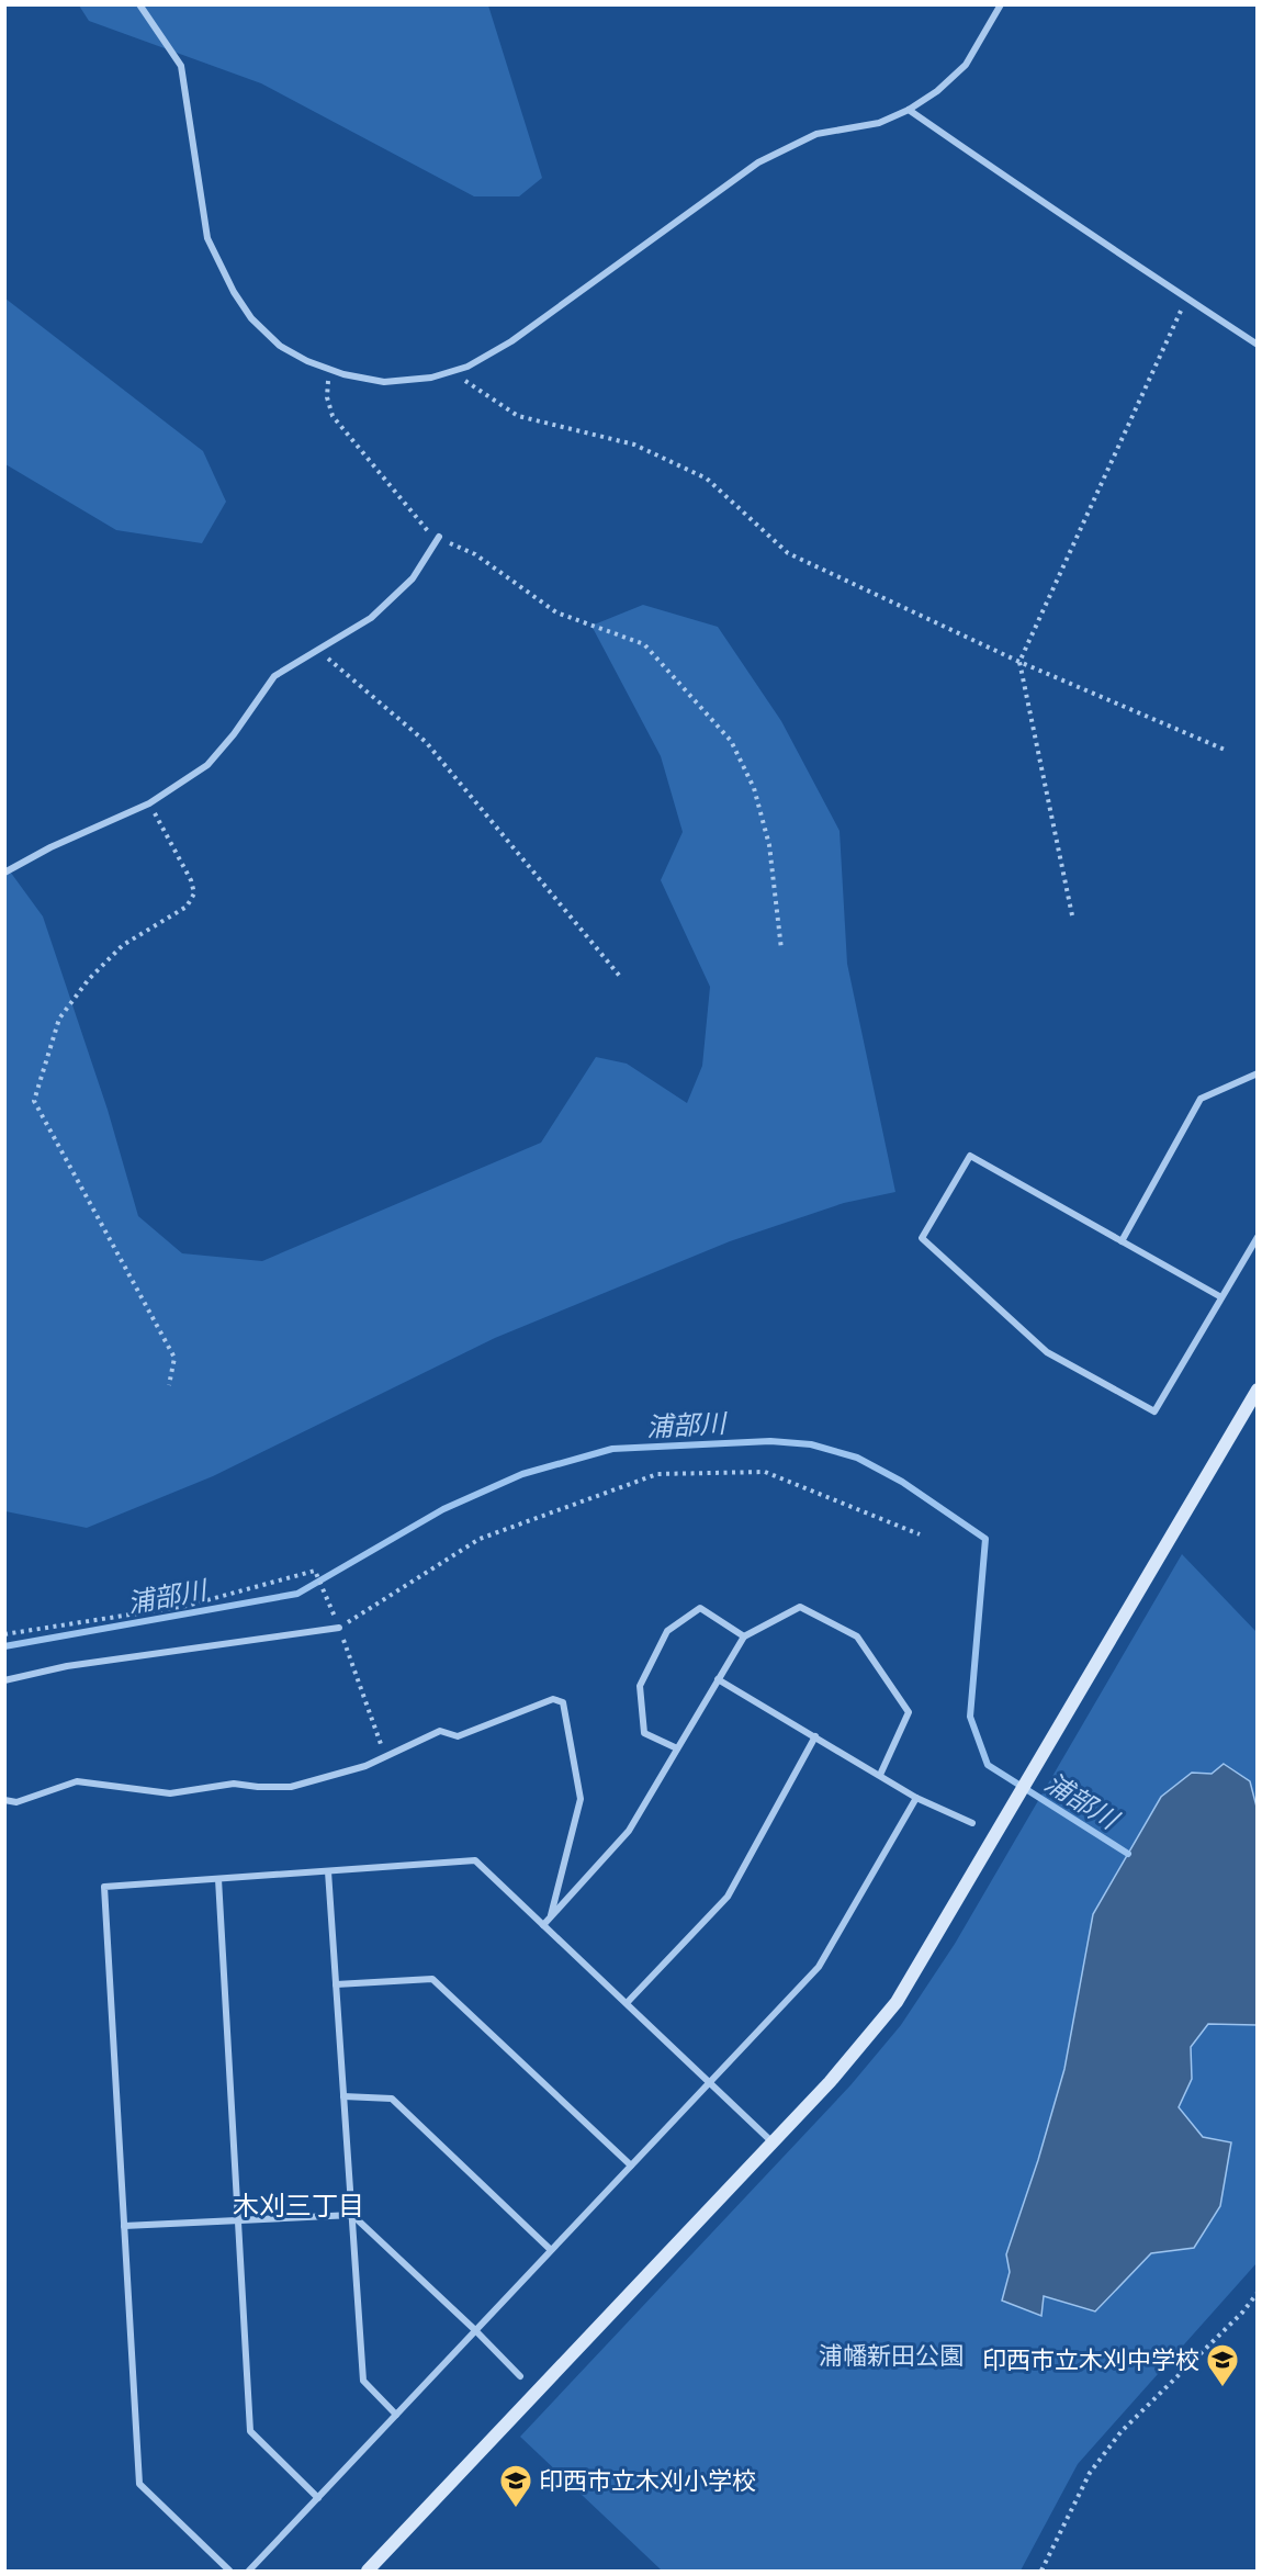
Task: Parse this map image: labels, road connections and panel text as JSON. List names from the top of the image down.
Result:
{
  "districts": ["木刈三丁目"],
  "water": ["浦部川"],
  "parks": ["浦幡新田公園"],
  "places": {
    "school or university": ["印西市立木刈中学校", "印西市立木刈小学校"]
  }
}
